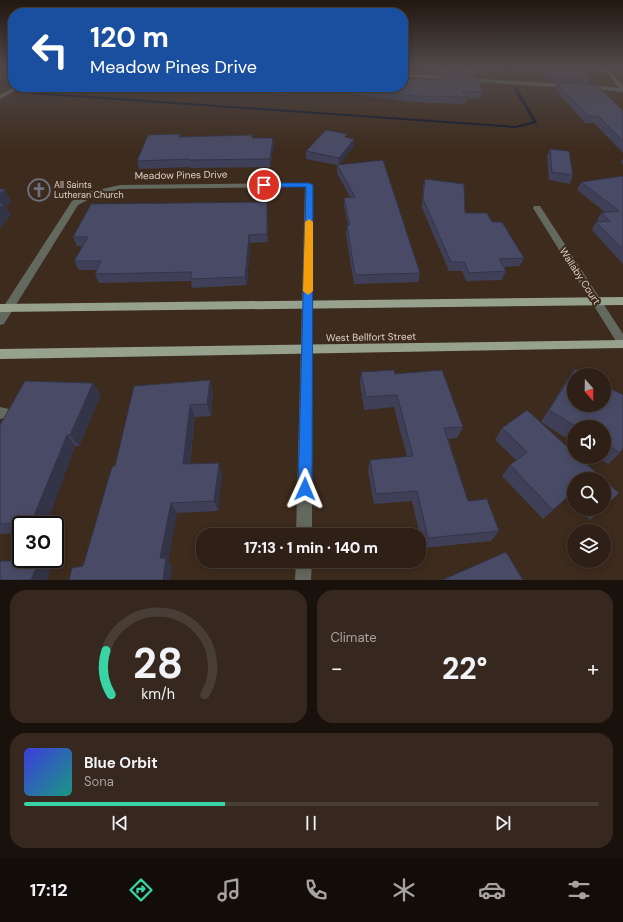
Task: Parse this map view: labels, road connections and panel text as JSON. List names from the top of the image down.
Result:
{
  "streets": {
    "main road": ["West Bellfort Street"],
    "street": ["Meadow Pines Drive", "Wallaby Court"]
  },
  "crossings": [
    ["Wallaby Court", "West Bellfort Street"]
  ],
  "places": {
    "church": ["All Saints Lutheran Church"]
  },
  "north": "bottom",
  "page": {
    "turn": ["120 m", "Meadow Pines Drive"],
    "limit": "30",
    "trip": "17:13 · 1 min · 140 m",
    "tile": "Climate",
    "heat": ["−", "22°", "+"],
    "song": ["Blue Orbit", "Sona"],
    "tabs": "17:12",
    "gauge": ["28", "km/h"]
  }
}
